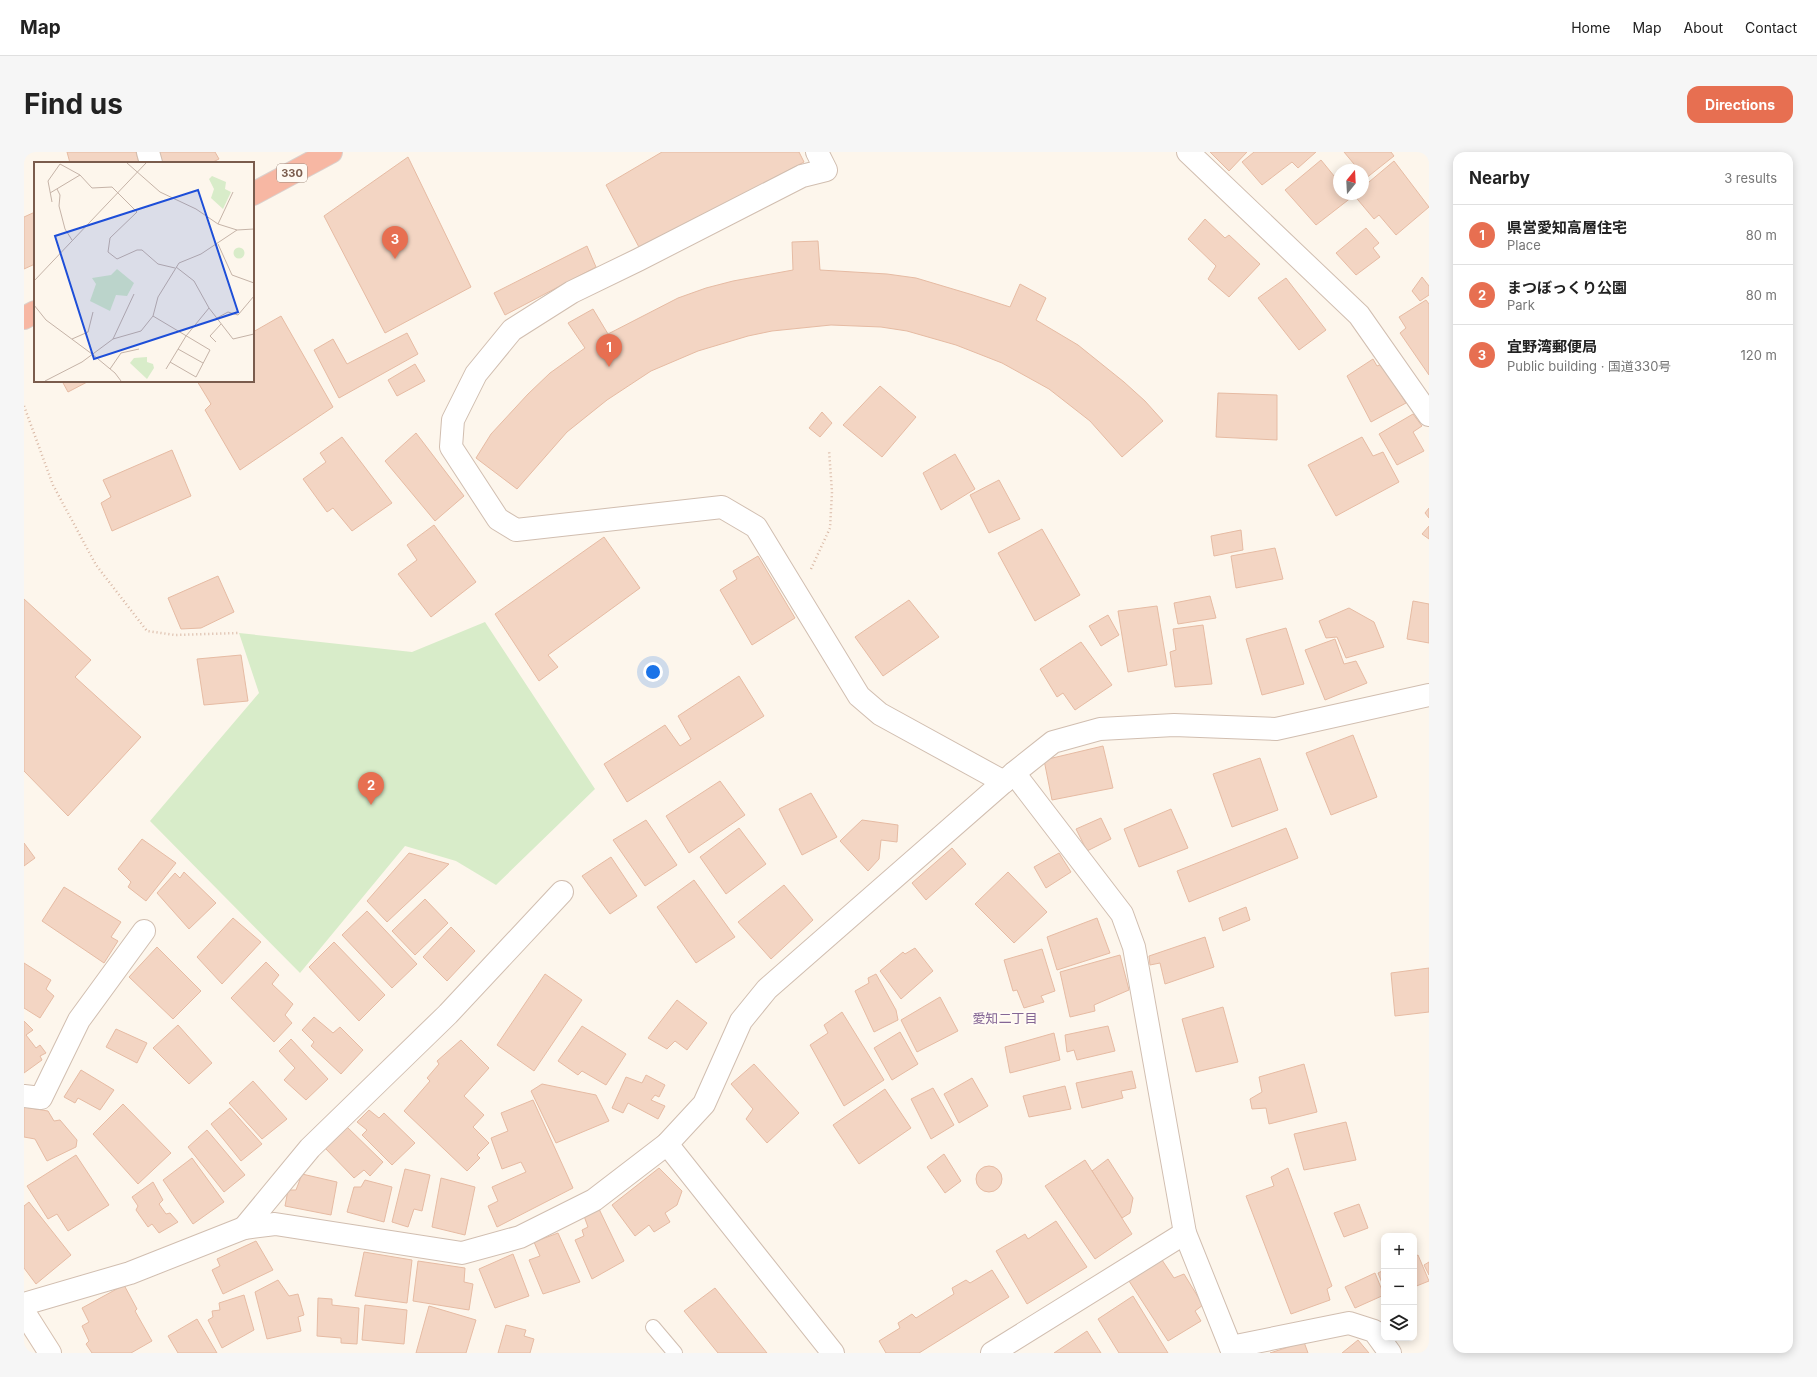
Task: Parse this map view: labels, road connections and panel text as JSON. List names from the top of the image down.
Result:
{
  "streets": {
    "highway": ["330"]
  },
  "districts": ["愛知二丁目"],
  "north": "top",
  "page": {
    "header": "Map",
    "nav": [
      "Home",
      "Map",
      "About",
      "Contact"
    ],
    "buttons": "Directions",
    "title": "Find us",
    "heading": ["Nearby", "3 results"],
    "list": [
      {
        "mark": "1",
        "name": "県営愛知高層住宅",
        "note": "Place",
        "value": "80 m"
      },
      {
        "mark": "2",
        "name": "まつぼっくり公園",
        "note": "Park",
        "value": "80 m"
      },
      {
        "mark": "3",
        "name": "宜野湾郵便局",
        "note": "Public building · 国道330号",
        "value": "120 m"
      }
    ],
    "pins": ["3", "1", "2"],
    "map_buttons": ["+", "−"]
  }
}
